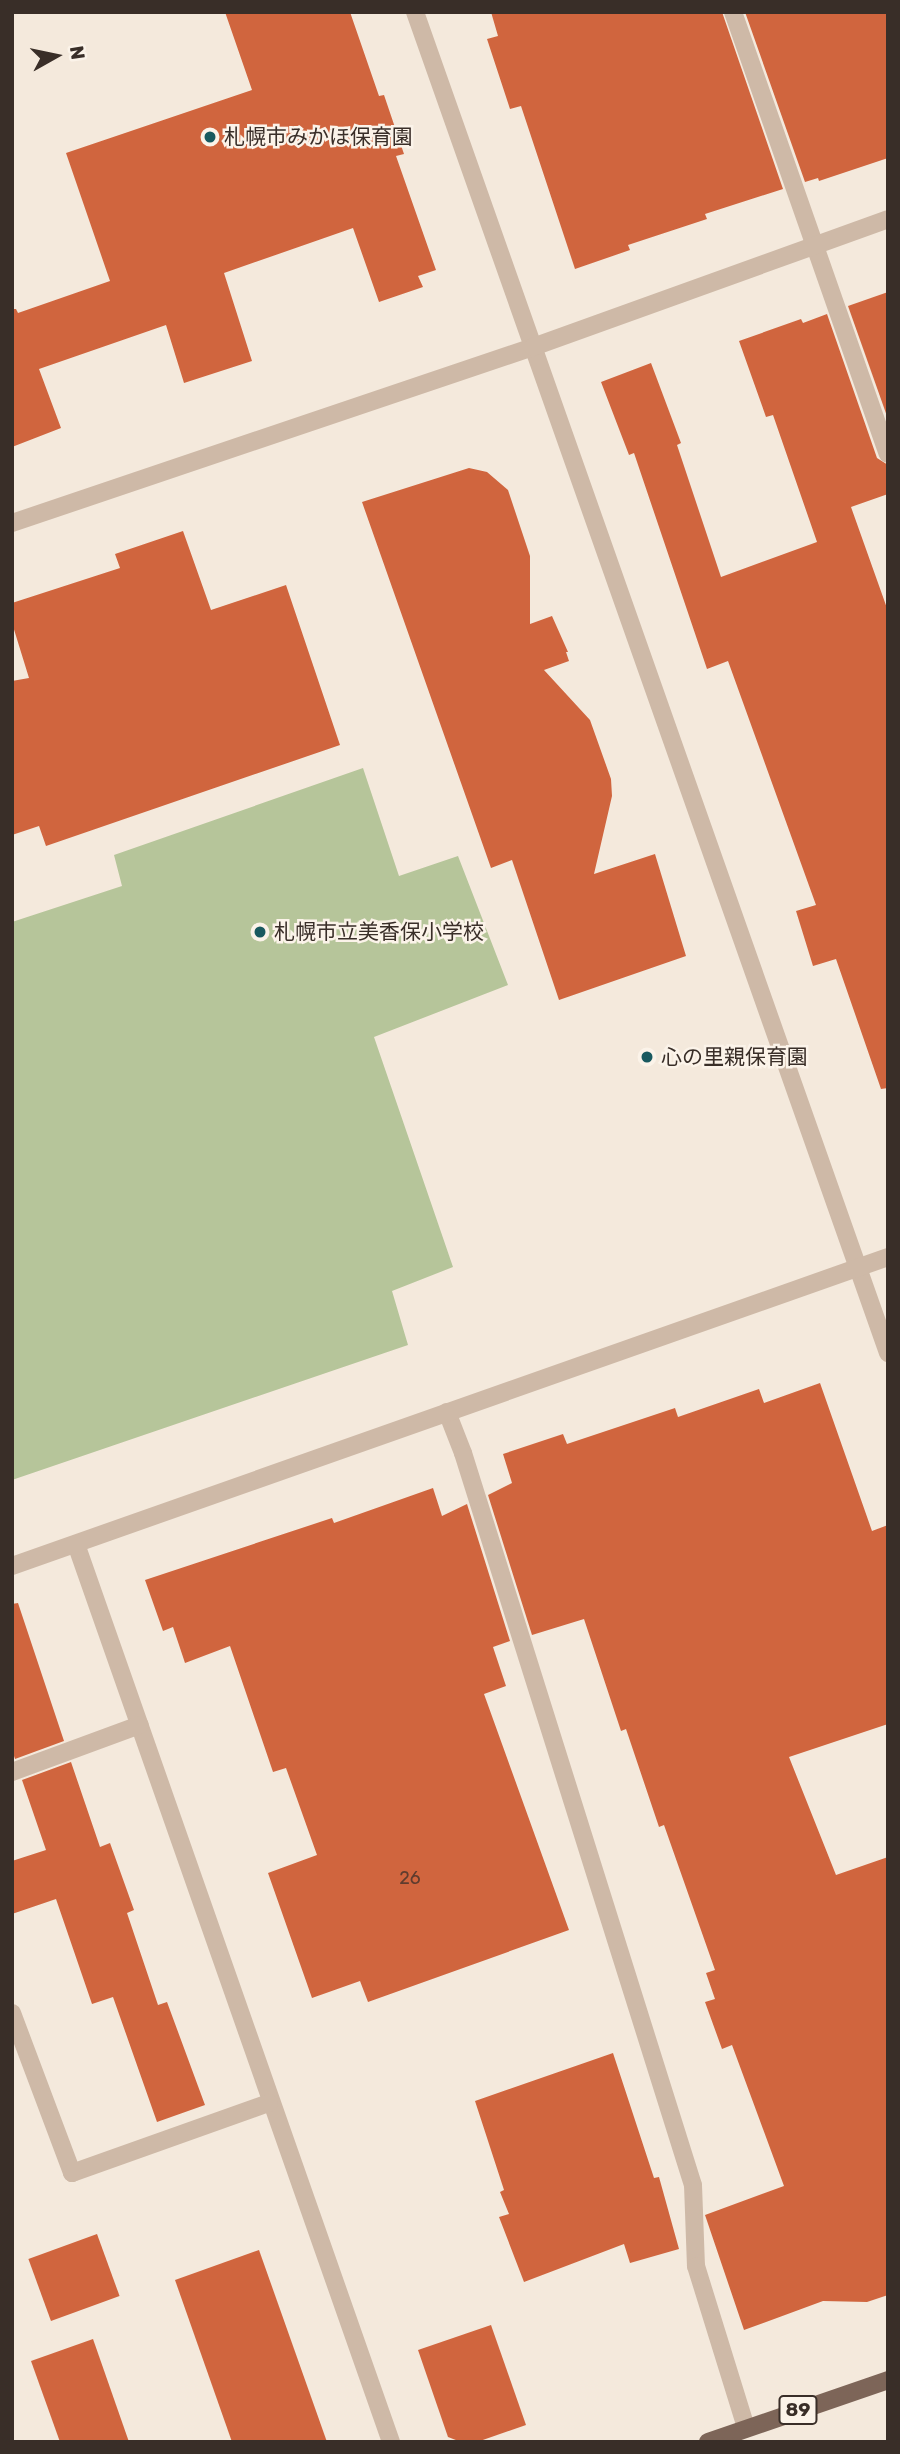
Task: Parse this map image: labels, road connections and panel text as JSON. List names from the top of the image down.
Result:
{
  "streets": {
    "main road": ["89"]
  },
  "places": ["札幌市みかほ保育園", "札幌市立美香保小学校", "心の里親保育園"],
  "house_numbers": ["26"],
  "north": "right"
}
